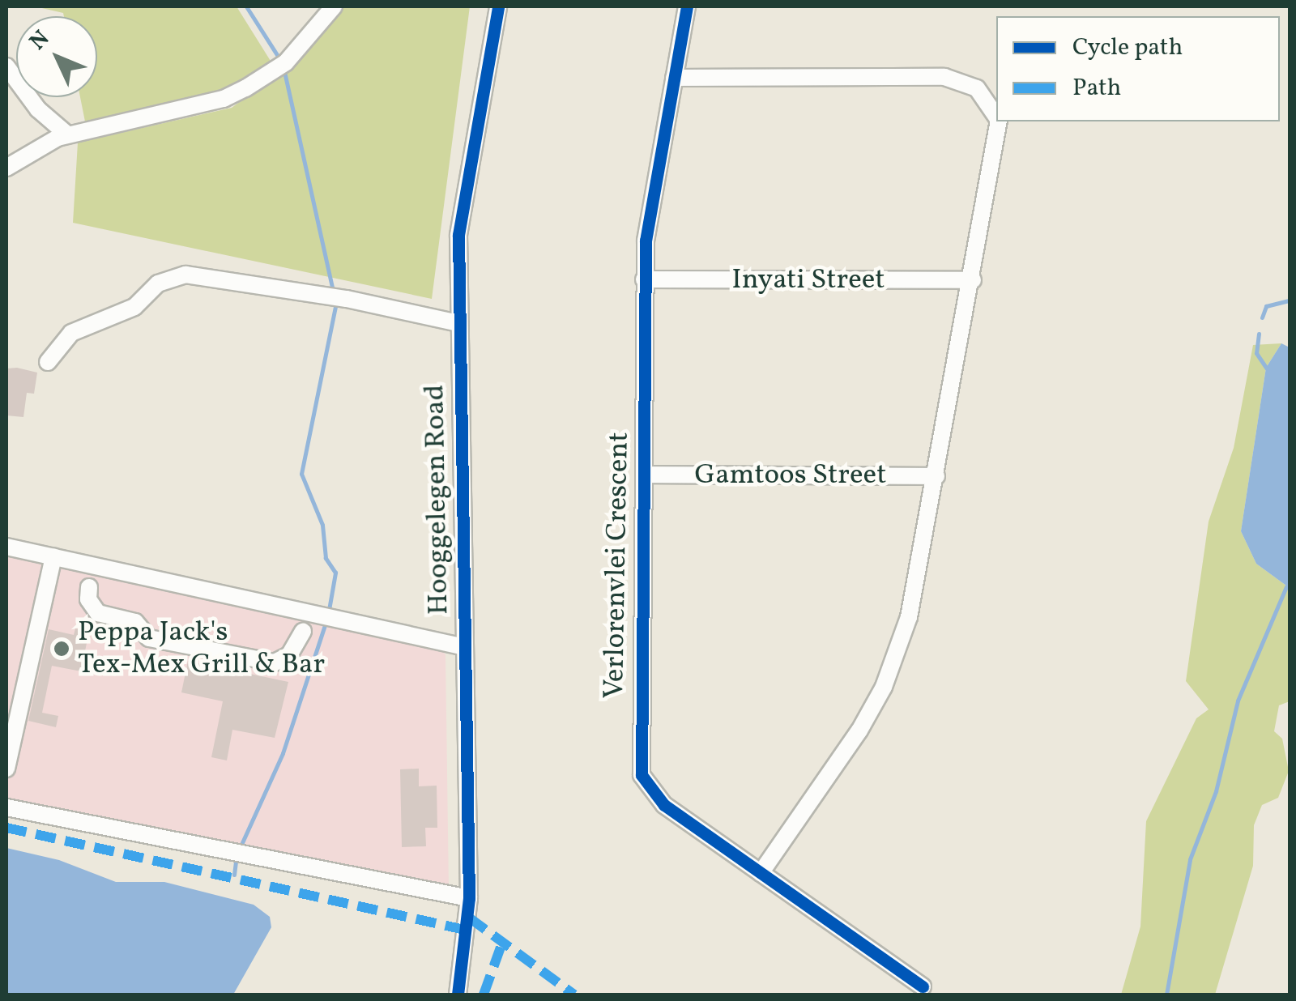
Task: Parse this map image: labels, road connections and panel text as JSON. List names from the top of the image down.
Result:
{
  "streets": {
    "street": [
      "Inyati Street",
      "Gamtoos Street",
      "Hooggelegen Road",
      "Verlorenvlei Crescent"
    ]
  },
  "crossings": [
    ["Inyati Street", "Verlorenvlei Crescent"],
    ["Gamtoos Street", "Verlorenvlei Crescent"]
  ],
  "places": ["Peppa Jack's Tex-Mex Grill & Bar"],
  "legend": ["Cycle path", "Path"],
  "north": "top left"
}
